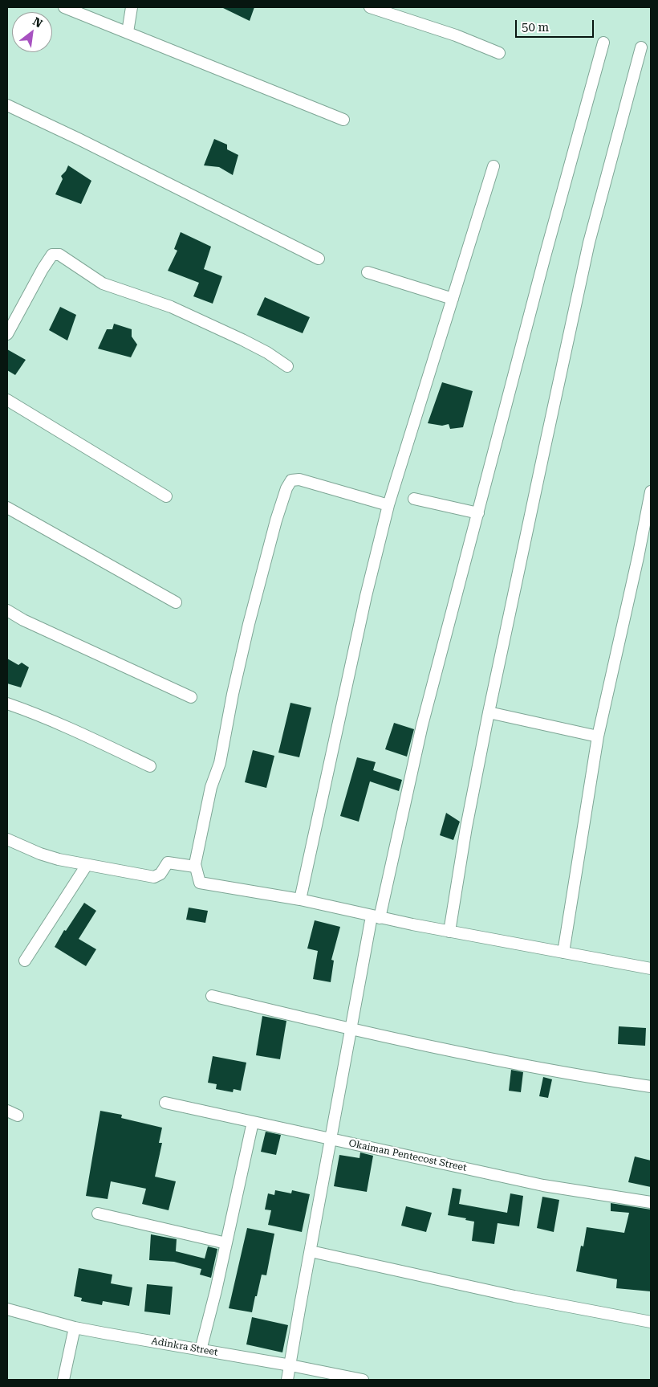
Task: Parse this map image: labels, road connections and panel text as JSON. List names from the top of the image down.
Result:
{
  "streets": {
    "street": ["Okaiman Pentecost Street", "Adinkra Street"]
  },
  "scale_bar": "50 m",
  "north": "top right"
}
